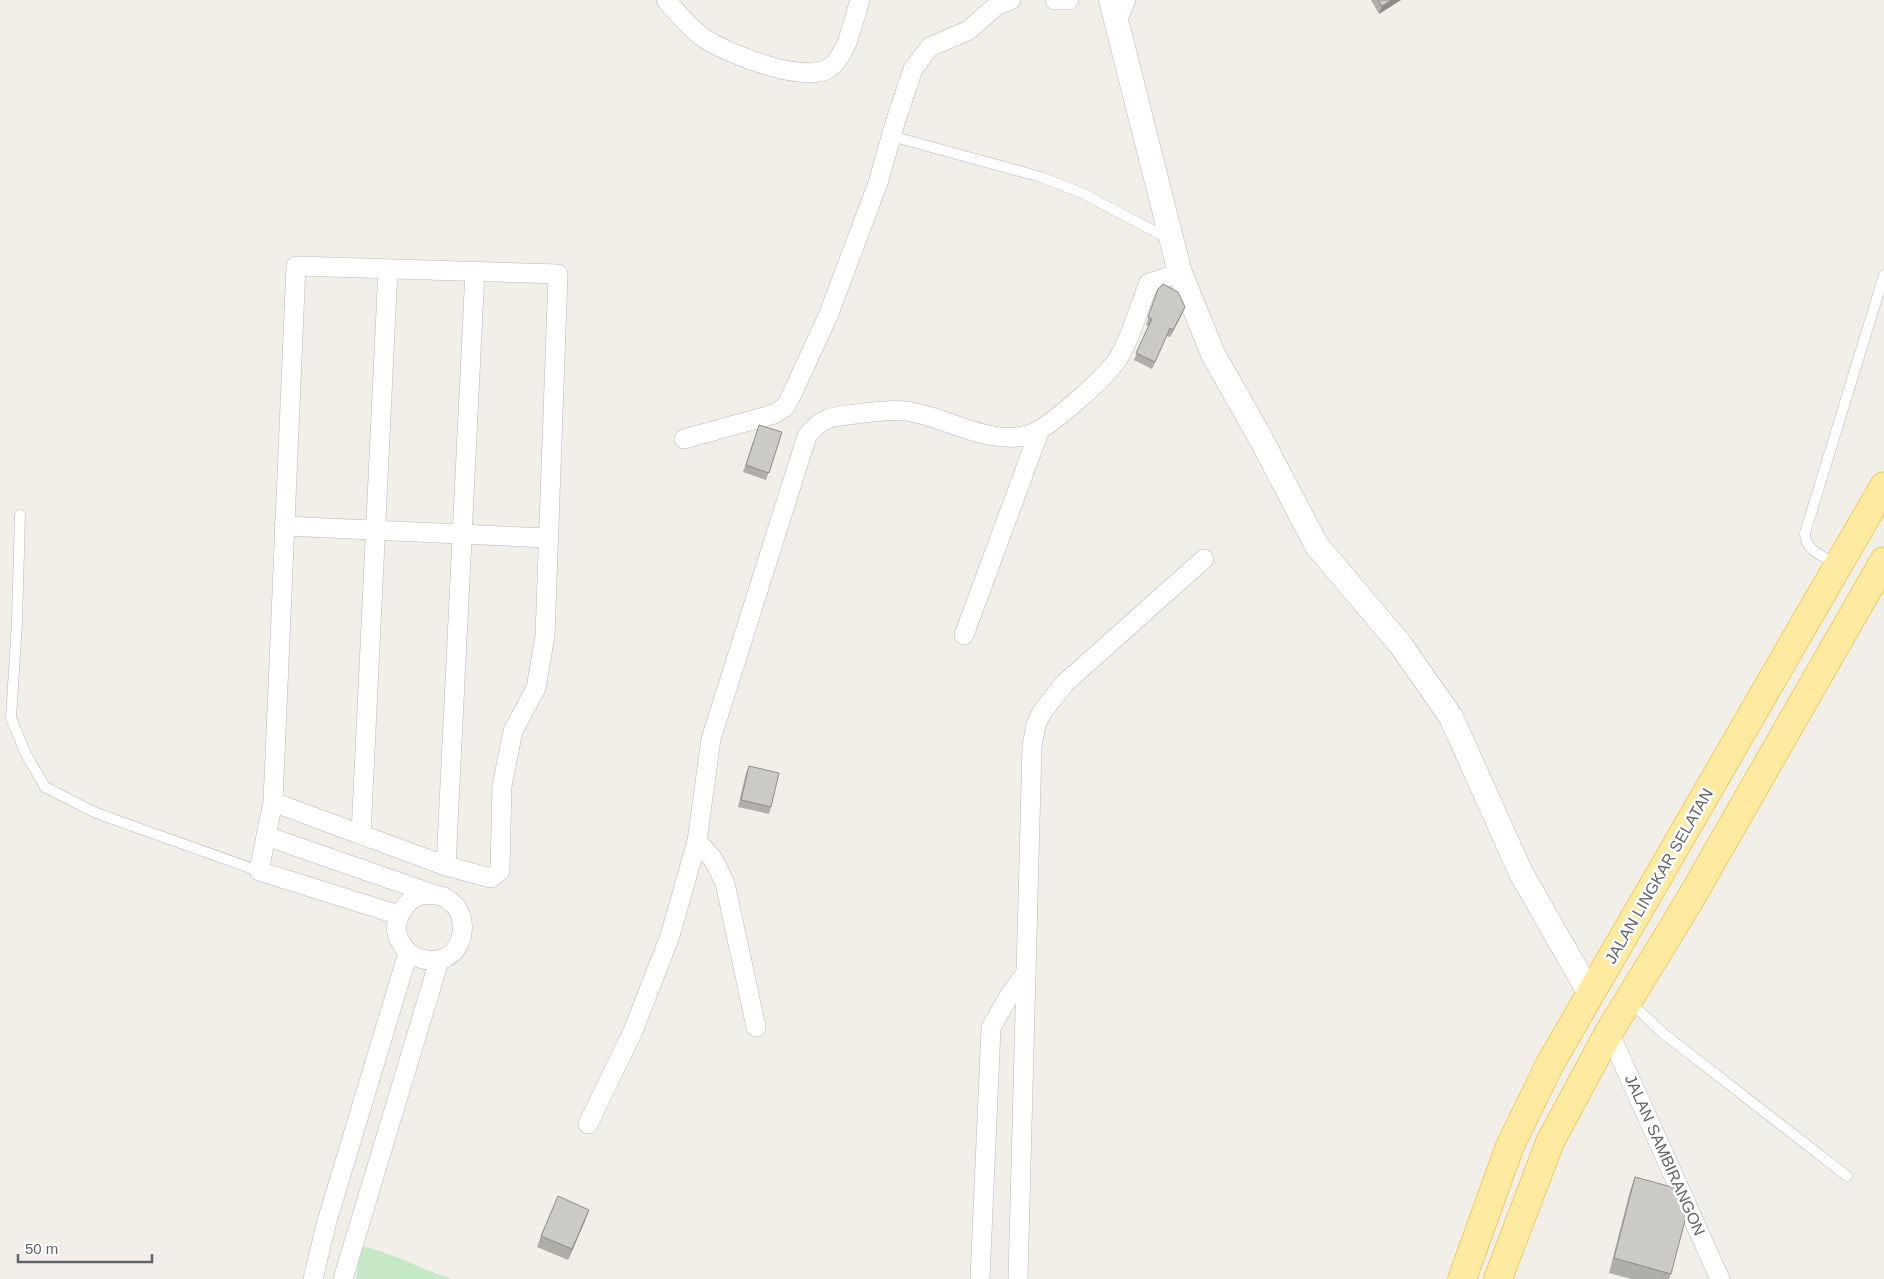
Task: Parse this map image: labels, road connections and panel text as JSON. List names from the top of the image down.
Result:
{
  "streets": {
    "highway": ["JALAN LINGKAR SELATAN"],
    "street": ["JALAN SAMBIRANGON"]
  },
  "scale_bar": "50 m"
}
